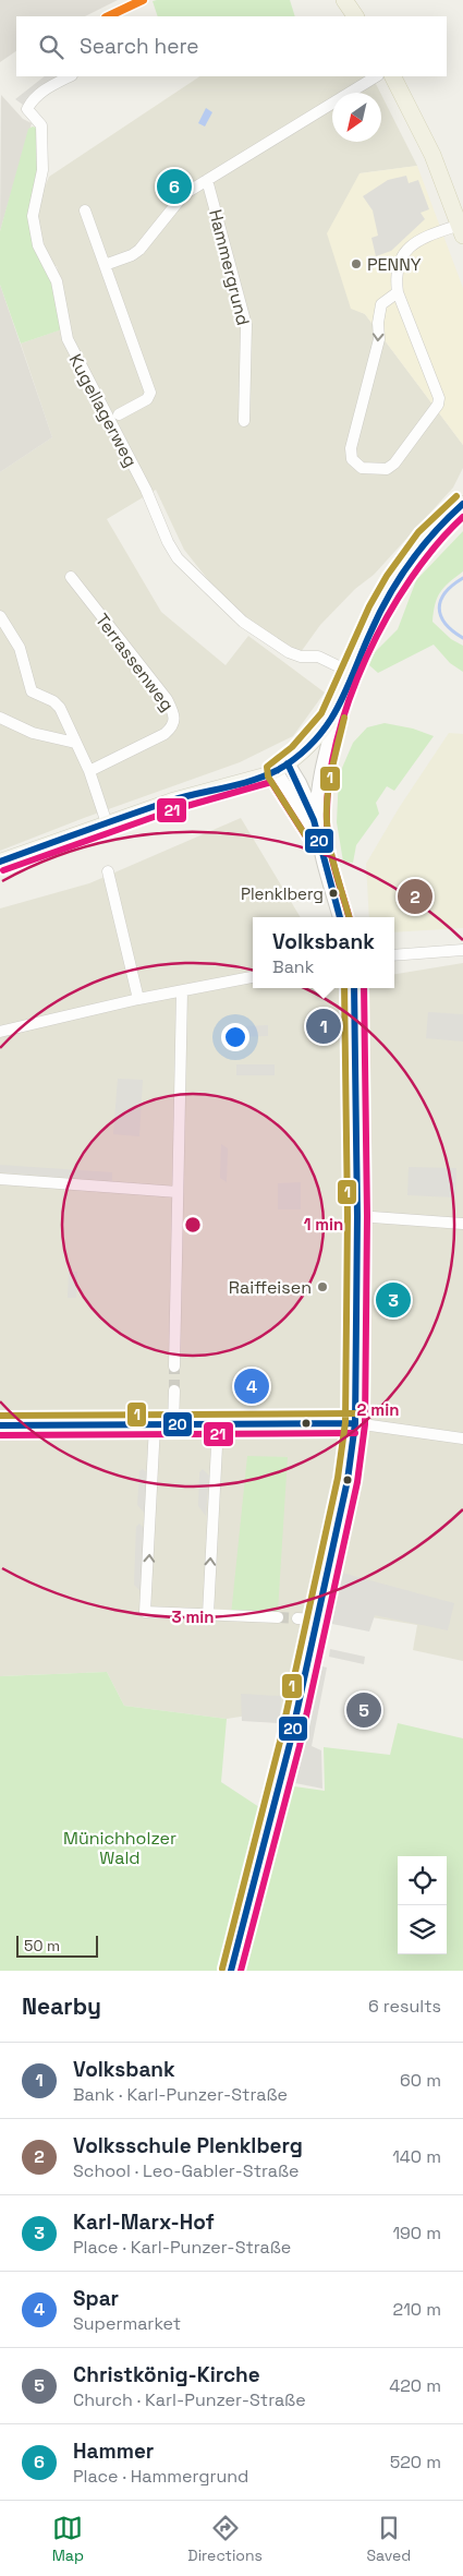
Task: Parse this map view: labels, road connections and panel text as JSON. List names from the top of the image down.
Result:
{
  "streets": {
    "street": ["Hammergrund", "Kugellagerweg", "Terrassenweg"]
  },
  "parks": ["Münichholzer Wald"],
  "places": ["PENNY", "Plenklberg", "Raiffeisen"],
  "lines": ["transit line 1", "transit line 20", "transit line 21"],
  "scale_bar": "50 m",
  "north": "bottom left",
  "page": {
    "search": "Search here",
    "pins": [
      "6",
      "2",
      "1",
      "3",
      "4",
      "5"
    ],
    "popup": ["Volksbank", "Bank"],
    "scale": "50 m",
    "heading": ["Nearby", "6 results"],
    "list": [
      {
        "mark": "1",
        "name": "Volksbank",
        "note": "Bank · Karl-Punzer-Straße",
        "value": "60 m"
      },
      {
        "mark": "2",
        "name": "Volksschule Plenklberg",
        "note": "School · Leo-Gabler-Straße",
        "value": "140 m"
      },
      {
        "mark": "3",
        "name": "Karl-Marx-Hof",
        "note": "Place · Karl-Punzer-Straße",
        "value": "190 m"
      },
      {
        "mark": "4",
        "name": "Spar",
        "note": "Supermarket",
        "value": "210 m"
      },
      {
        "mark": "5",
        "name": "Christkönig-Kirche",
        "note": "Church · Karl-Punzer-Straße",
        "value": "420 m"
      },
      {
        "mark": "6",
        "name": "Hammer",
        "note": "Place · Hammergrund",
        "value": "520 m"
      }
    ],
    "nav": ["Map", "Directions", "Saved"]
  },
  "rings": ["1 min", "2 min", "3 min"]
}
